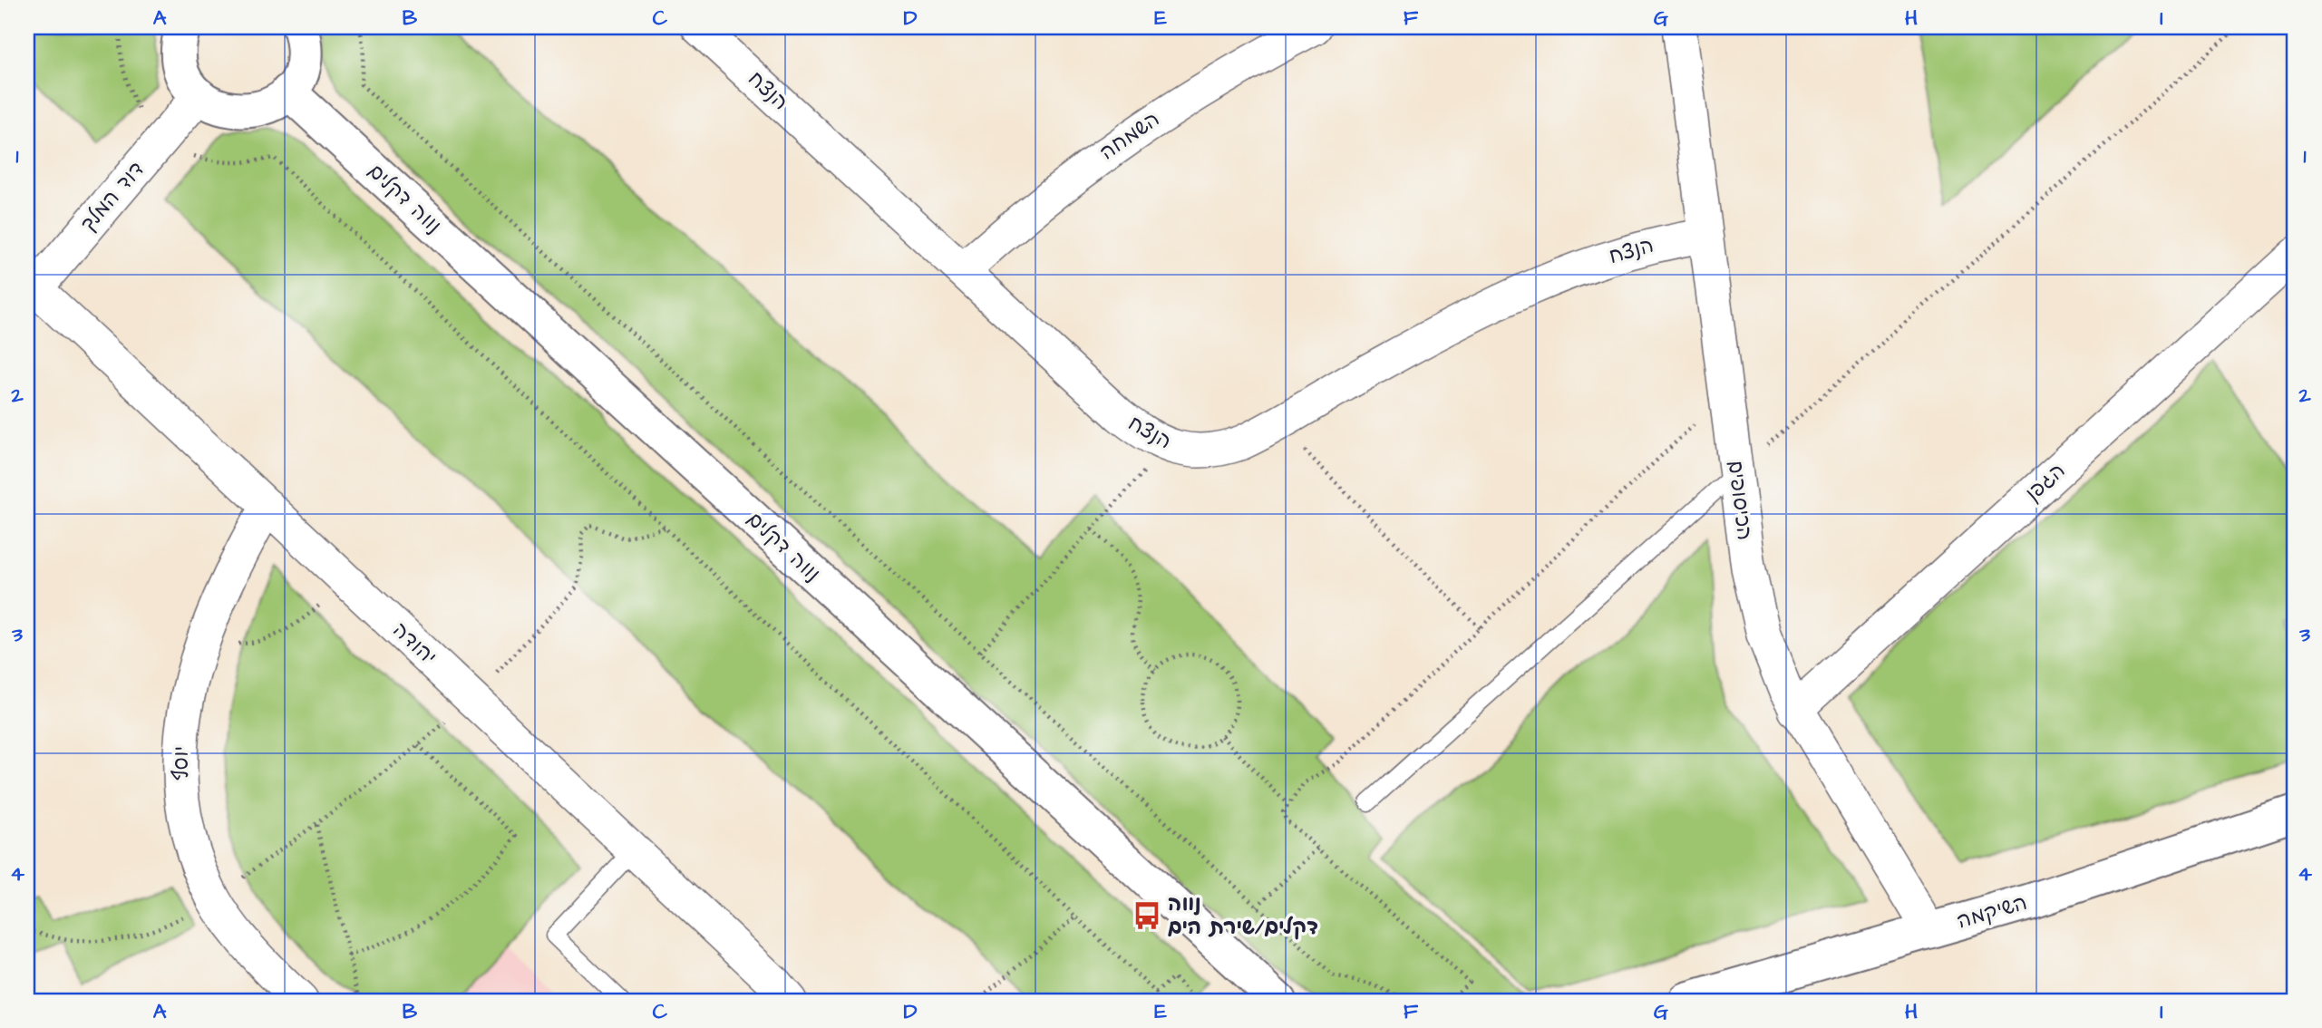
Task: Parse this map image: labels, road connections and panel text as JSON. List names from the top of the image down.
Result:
{
  "streets": {
    "street": [
      "הנצח",
      "השמחה",
      "דוד המלך",
      "נווה דקלים",
      "הגפן",
      "הכיסופים",
      "יהודה",
      "יוסף",
      "השיקמה"
    ]
  },
  "crossings": [
    ["הנצח", "השמחה"],
    ["הנצח", "הכיסופים"],
    ["דוד המלך", "יהודה"],
    ["הגפן", "הכיסופים"],
    ["הכיסופים", "השיקמה"],
    ["יהודה", "יוסף"]
  ],
  "places": {
    "bus stop": ["נווה דקלים/שירת הים"]
  },
  "grid": {
    "columns": [
      "A",
      "B",
      "C",
      "D",
      "E",
      "F",
      "G",
      "H",
      "I"
    ],
    "rows": [
      "1",
      "2",
      "3",
      "4"
    ]
  }
}
